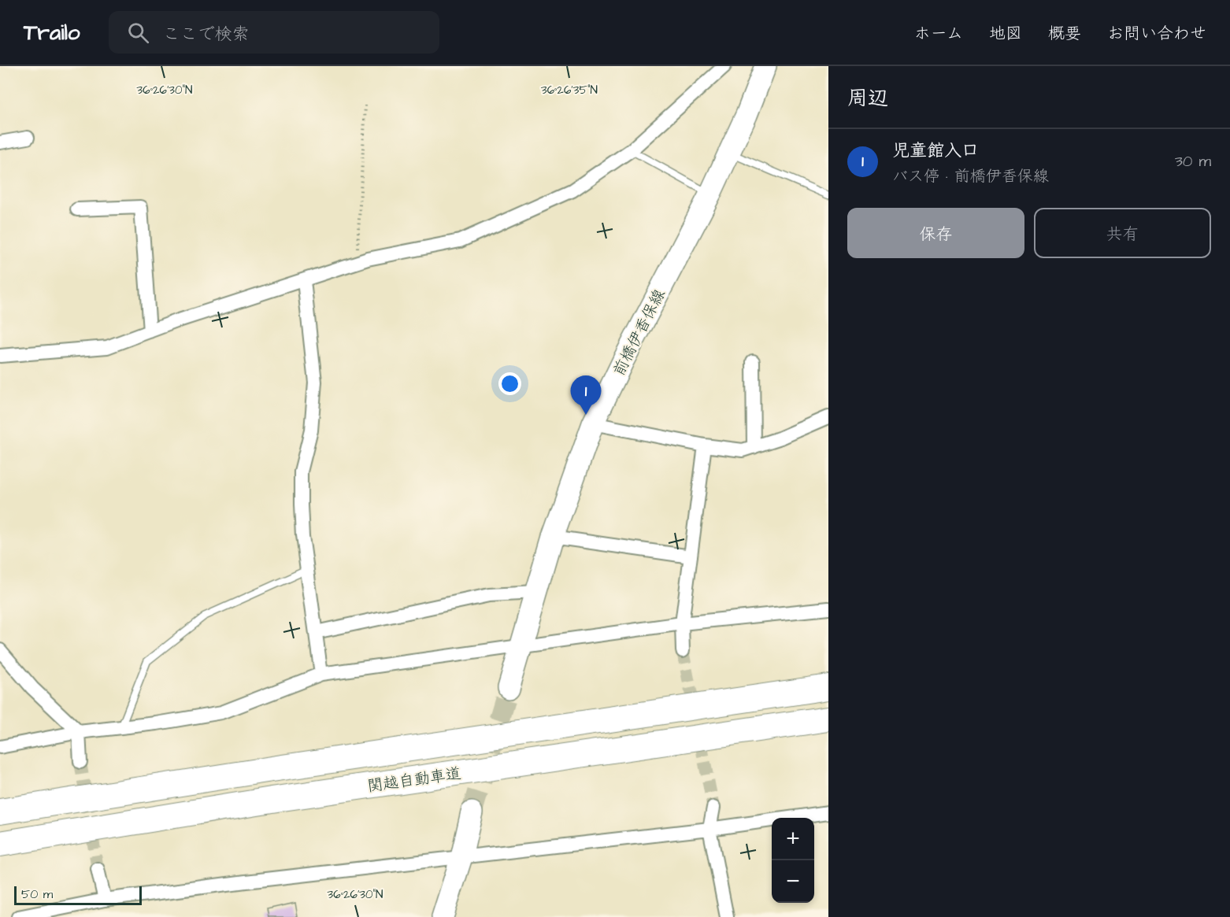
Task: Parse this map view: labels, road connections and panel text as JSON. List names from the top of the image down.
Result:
{
  "streets": {
    "highway": ["関越自動車道"],
    "main road": ["前橋伊香保線"]
  },
  "scale_bar": "50 m",
  "page": {
    "header": "Trailo",
    "search": "ここで検索",
    "nav": [
      "ホーム",
      "地図",
      "概要",
      "お問い合わせ"
    ],
    "heading": "周辺",
    "list": [
      {
        "mark": "1",
        "name": "児童館入口",
        "note": "バス停 · 前橋伊香保線",
        "value": "30 m"
      }
    ],
    "buttons": ["保存", "共有"],
    "pins": "1",
    "map_buttons": ["+", "−"],
    "scale": "50 m"
  },
  "coordinates": ["36°26'30\"N", "36°26'35\"N"]
}
